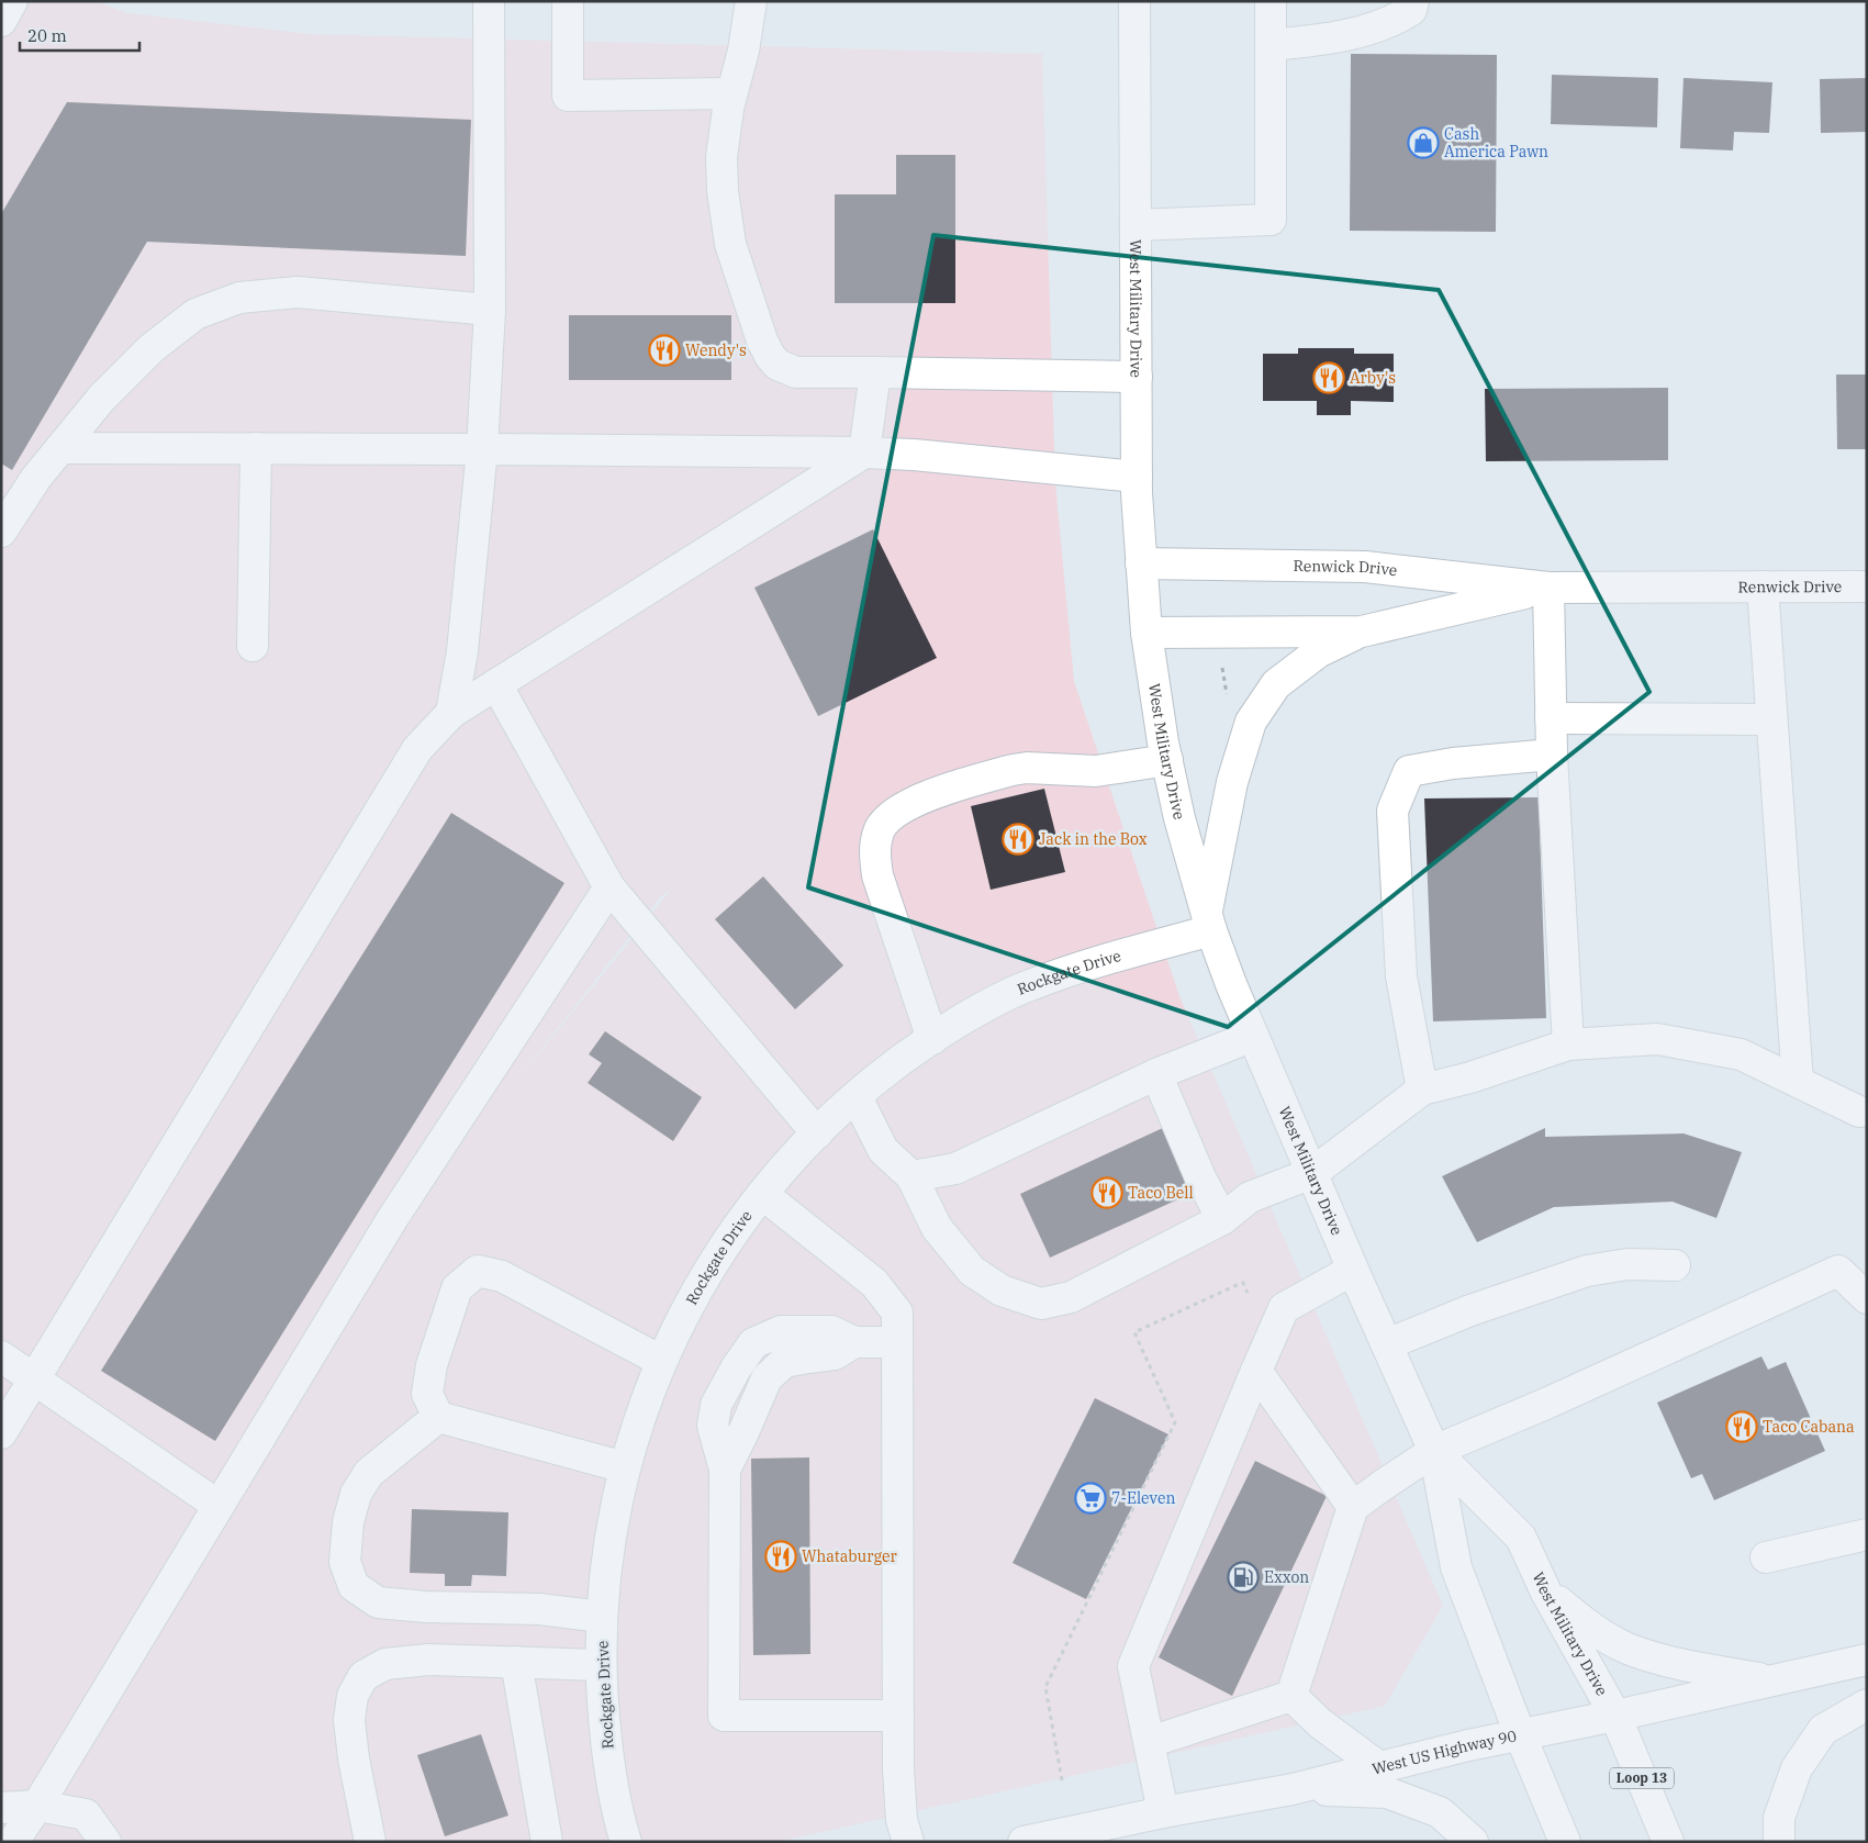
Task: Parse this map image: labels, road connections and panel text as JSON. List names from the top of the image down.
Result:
{
  "streets": {
    "main road": [
      "West Military Drive",
      "Renwick Drive",
      "Rockgate Drive",
      "West US Highway 90",
      "Loop 13"
    ]
  },
  "crossings": [
    ["West Military Drive", "Renwick Drive"],
    ["West Military Drive", "Rockgate Drive"],
    ["West Military Drive", "West US Highway 90"],
    ["Renwick Drive", "Rockgate Drive"]
  ],
  "places": {
    "shop": ["Cash America Pawn"],
    "restaurant": [
      "Wendy's",
      "Arby's",
      "Jack in the Box",
      "Taco Bell",
      "Taco Cabana",
      "Whataburger"
    ],
    "supermarket": ["7-Eleven"],
    "fuel station": ["Exxon"]
  },
  "scale_bar": "20 m"
}
